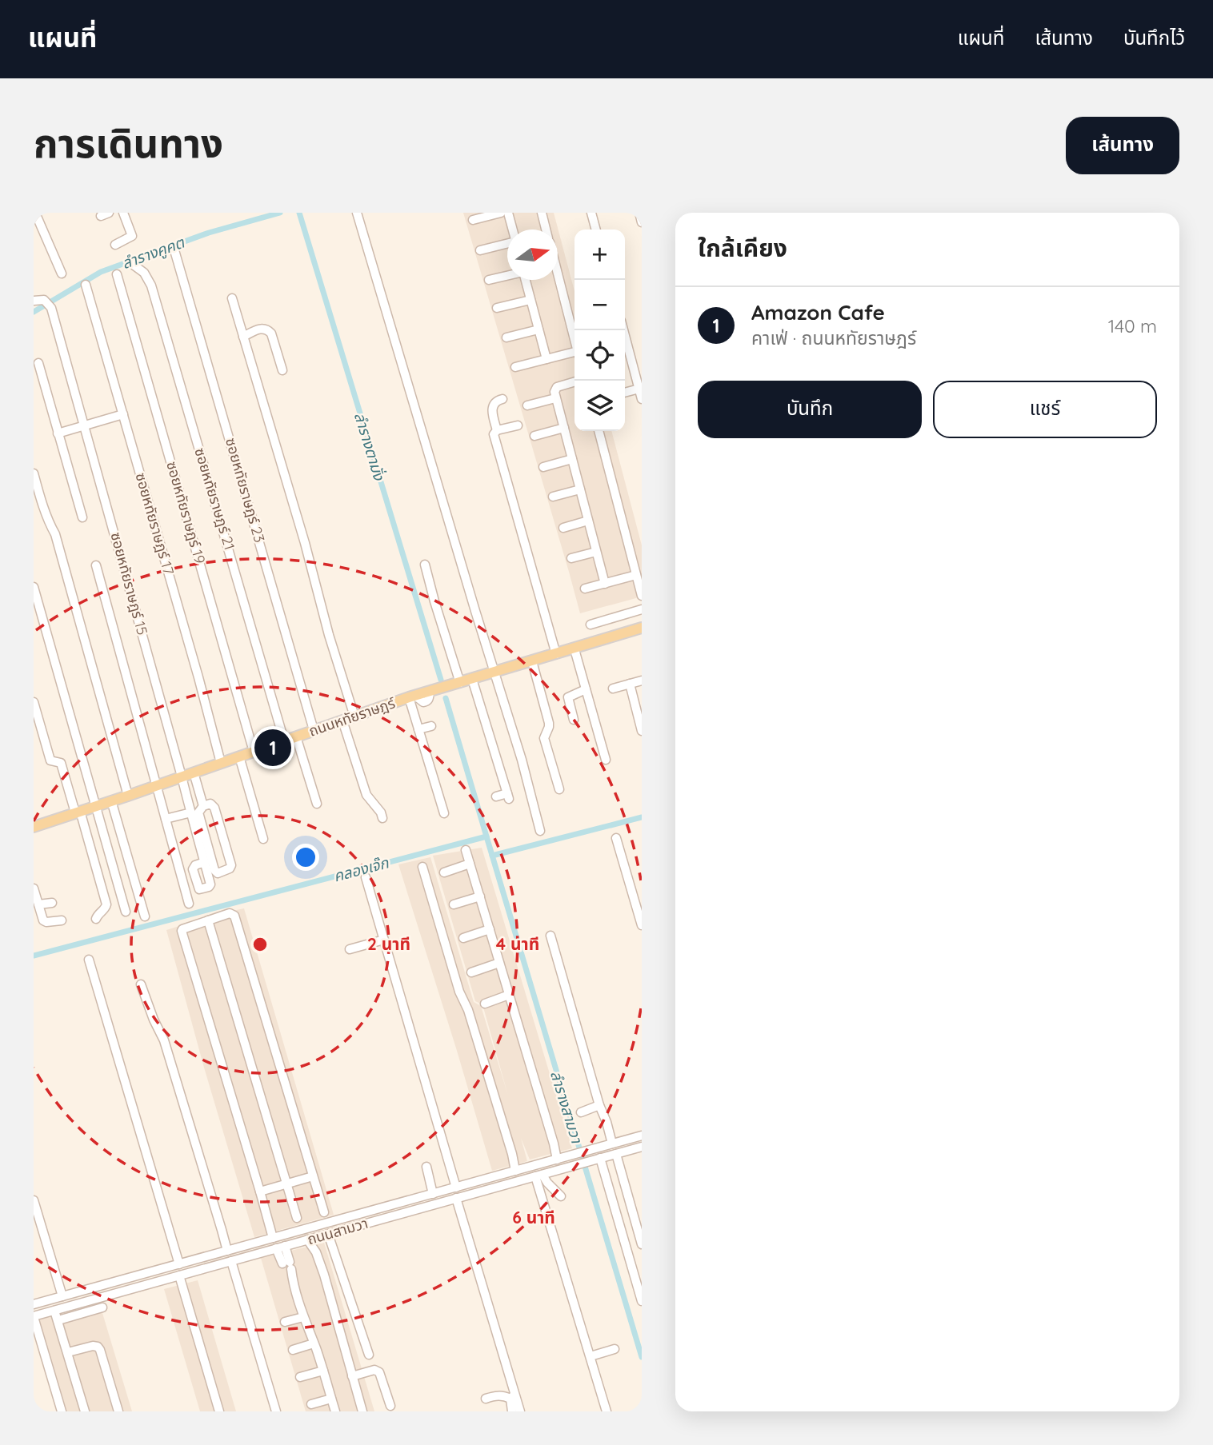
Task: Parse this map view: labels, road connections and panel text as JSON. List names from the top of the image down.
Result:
{
  "streets": {
    "main road": ["ถนนหทัยราษฎร์"],
    "street": [
      "ซอยหทัยราษฎร์ 23",
      "ซอยหทัยราษฎร์ 21",
      "ซอยหทัยราษฎร์ 19",
      "ซอยหทัยราษฎร์ 17",
      "ซอยหทัยราษฎร์ 15",
      "ถนนสามวา"
    ]
  },
  "crossings": [
    ["ซอยหทัยราษฎร์ 23", "ถนนหทัยราษฎร์"],
    ["ซอยหทัยราษฎร์ 21", "ถนนหทัยราษฎร์"],
    ["ซอยหทัยราษฎร์ 19", "ถนนหทัยราษฎร์"],
    ["ซอยหทัยราษฎร์ 17", "ถนนหทัยราษฎร์"],
    ["ซอยหทัยราษฎร์ 15", "ถนนหทัยราษฎร์"]
  ],
  "water": [
    "ลำรางคูคต",
    "ลำรางตามั่ง",
    "คลองเจ๊ก",
    "ลำรางสามวา"
  ],
  "north": "right",
  "page": {
    "header": "แผนที่",
    "nav": ["แผนที่", "เส้นทาง", "บันทึกไว้"],
    "title": "การเดินทาง",
    "buttons": [
      "เส้นทาง",
      ["บันทึก", "แชร์"]
    ],
    "heading": "ใกล้เคียง",
    "map_buttons": ["+", "−"],
    "list": [
      {
        "mark": "1",
        "name": "Amazon Cafe",
        "note": "คาเฟ่ · ถนนหทัยราษฎร์",
        "value": "140 m"
      }
    ],
    "pins": "1"
  },
  "rings": ["2 นาที", "4 นาที", "6 นาที"]
}
